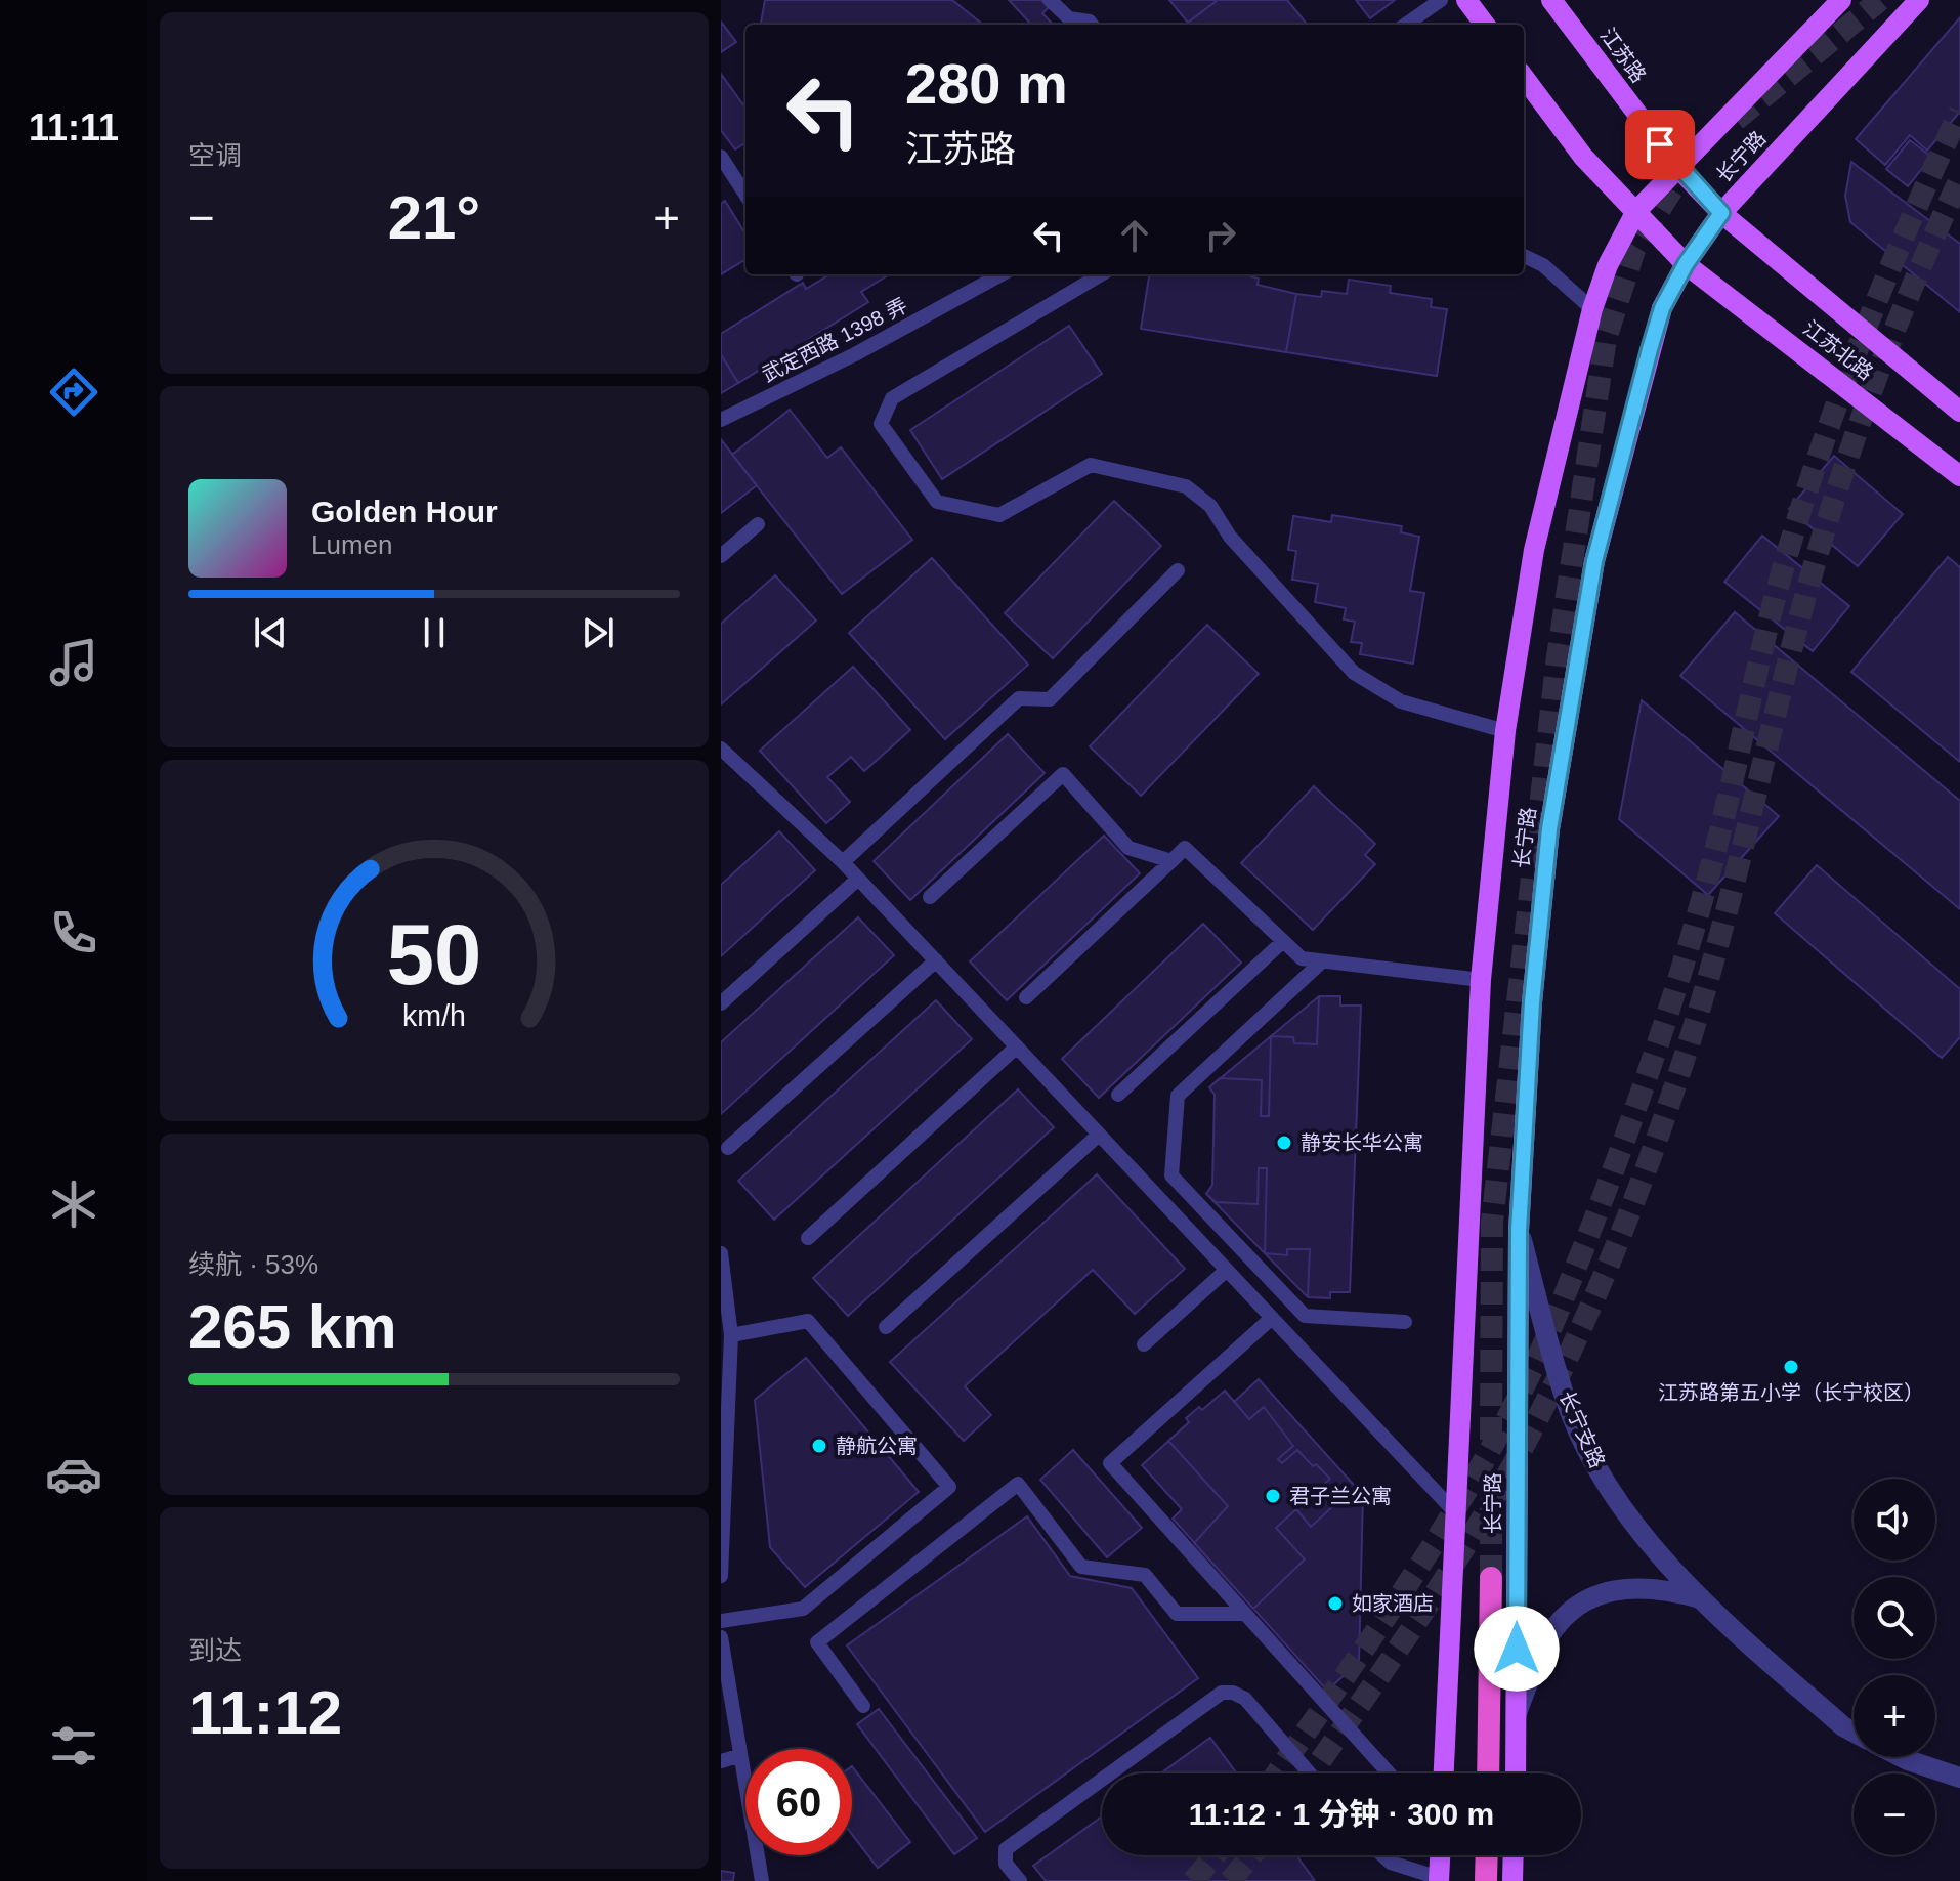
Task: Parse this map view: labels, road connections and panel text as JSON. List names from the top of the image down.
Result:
{
  "streets": {
    "main road": ["江苏路", "长宁路", "江苏北路"],
    "street": ["长宁支路"],
    "lane": ["武定西路 1398 弄"]
  },
  "crossings": [
    ["江苏路", "长宁路"],
    ["江苏路", "江苏北路"],
    ["长宁路", "江苏北路"],
    ["长宁路", "长宁支路"]
  ],
  "places": [
    "静安长华公寓",
    "江苏路第五小学（长宁校区）",
    "静航公寓",
    "君子兰公寓",
    "如家酒店"
  ],
  "page": {
    "tabs": "11:11",
    "tile": [
      "空调",
      ["续航 · 53%", "265 km"],
      ["到达", "11:12"]
    ],
    "turn": ["280 m", "江苏路"],
    "heat": ["−", "21°", "+"],
    "song": ["Golden Hour", "Lumen"],
    "map_buttons": ["+", "−"],
    "limit": "60",
    "trip": "11:12 · 1 分钟 · 300 m",
    "gauge": ["50", "km/h"]
  }
}
